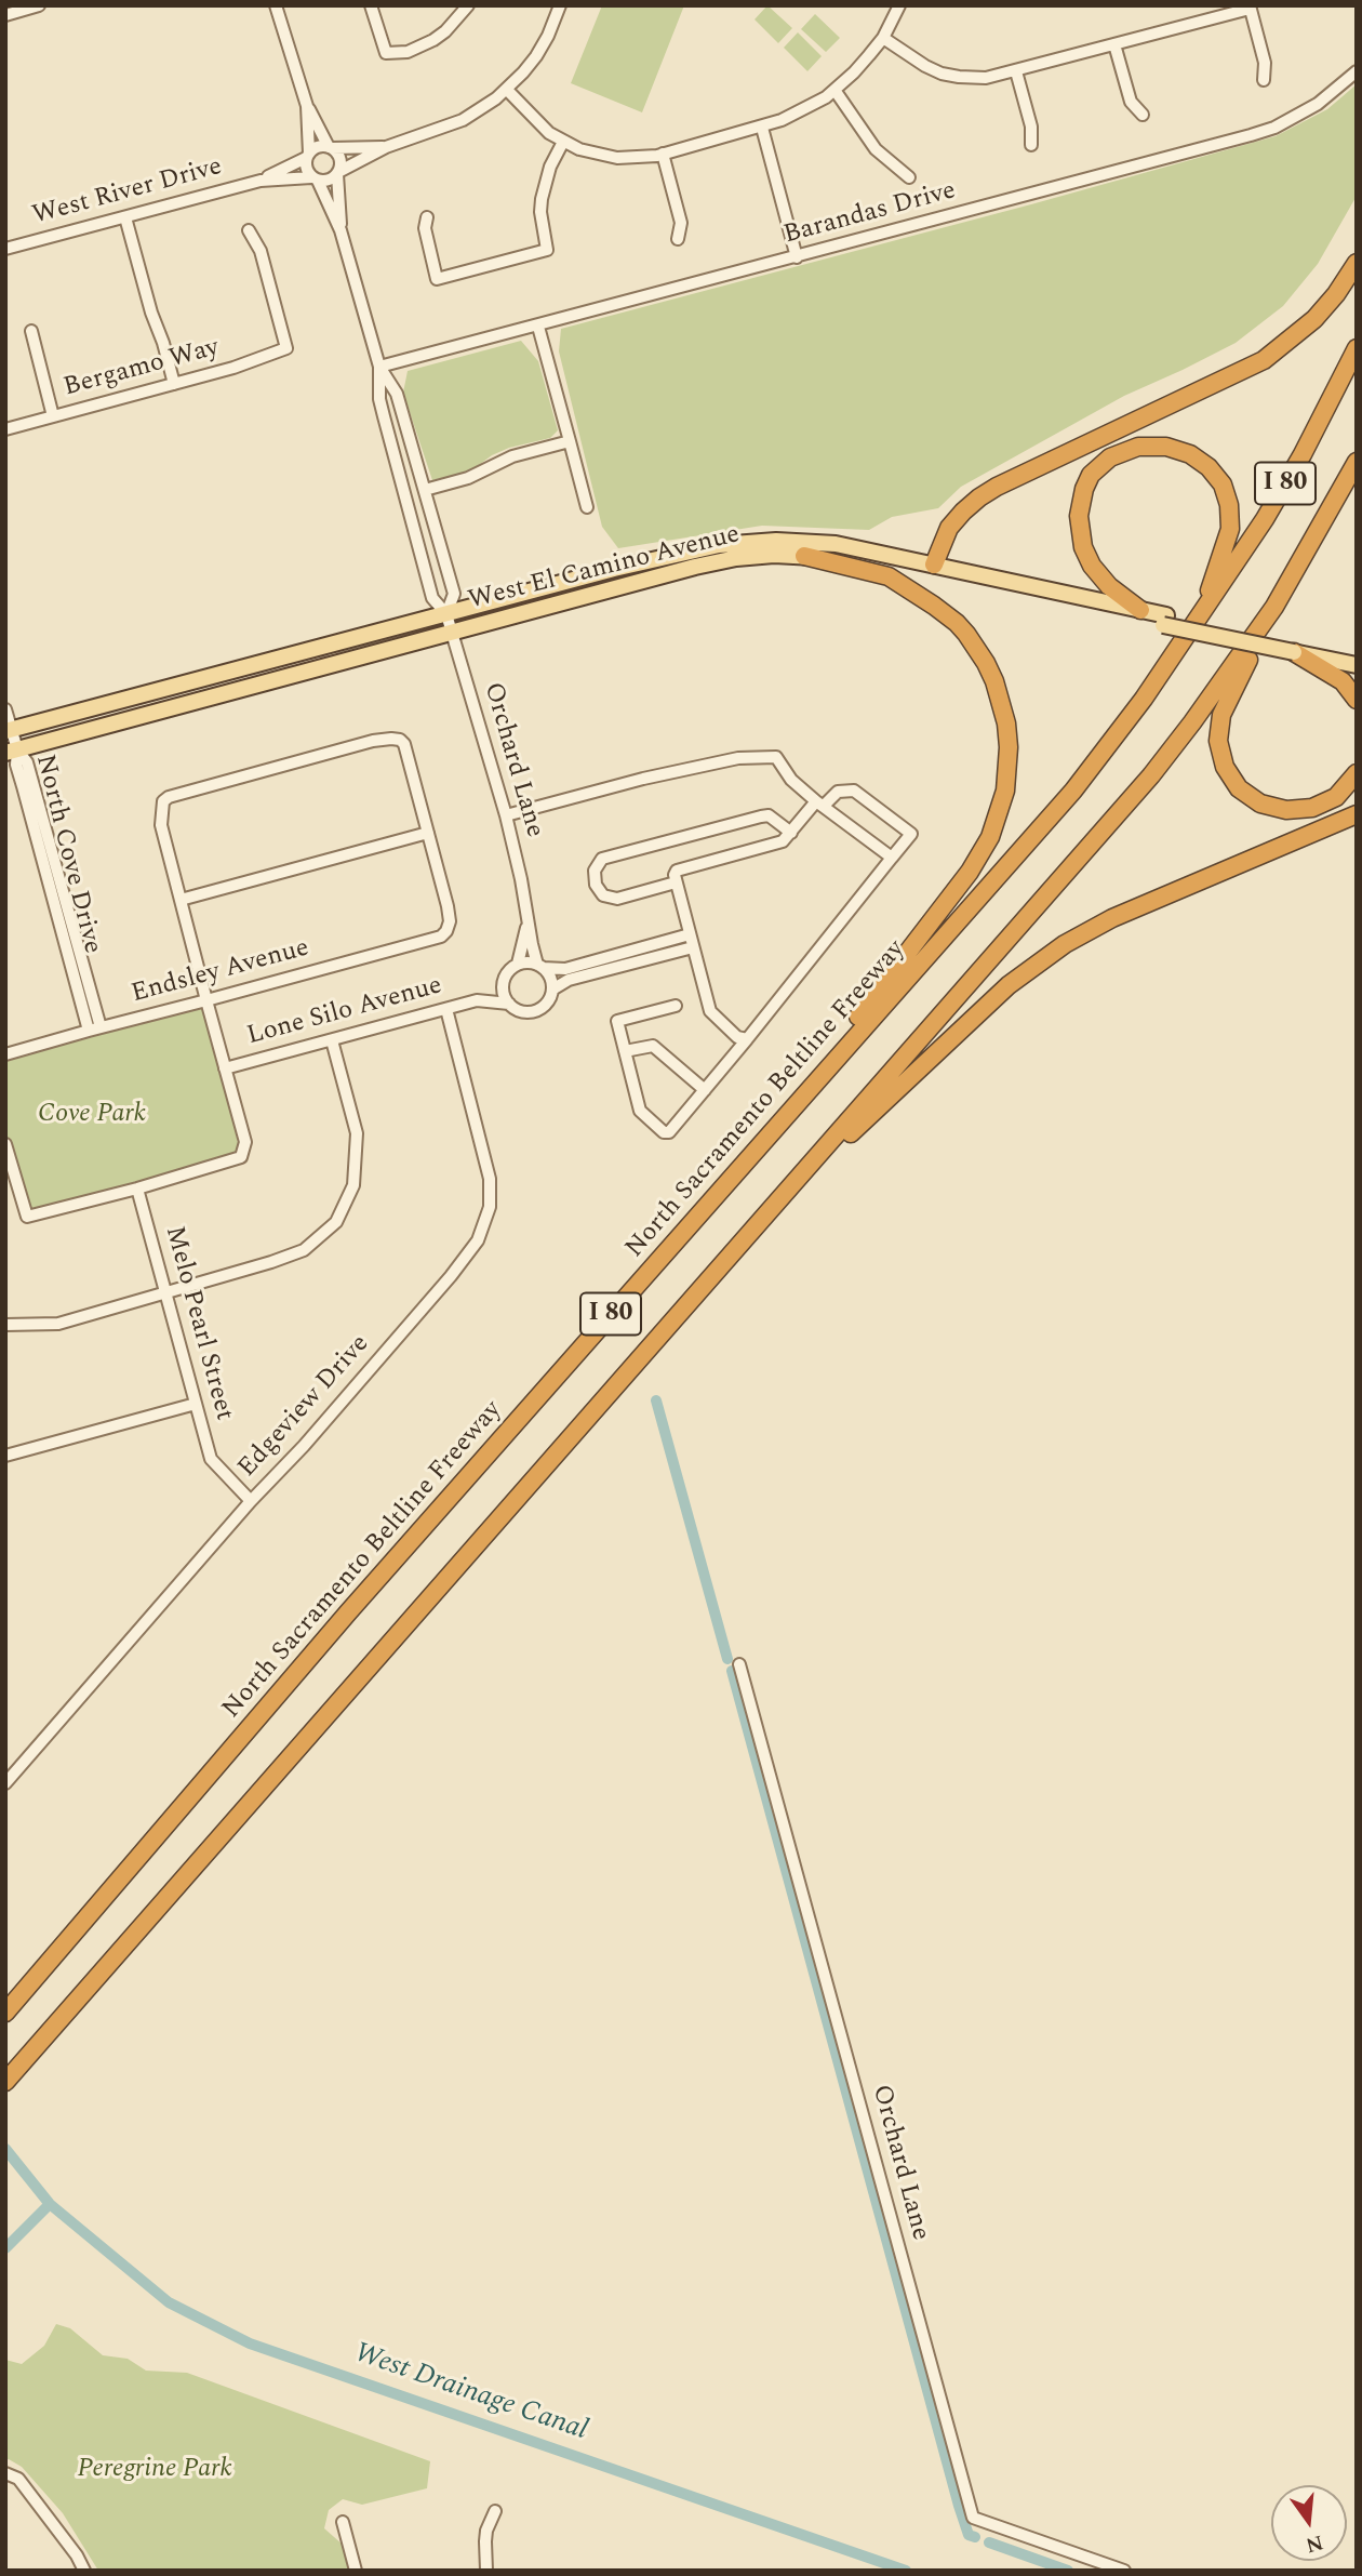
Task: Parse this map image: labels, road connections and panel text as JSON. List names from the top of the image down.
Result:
{
  "streets": {
    "highway": ["I 80", "North Sacramento Beltline Freeway"],
    "main road": ["West El Camino Avenue"],
    "street": [
      "West River Drive",
      "Barandas Drive",
      "Bergamo Way",
      "Orchard Lane",
      "North Cove Drive",
      "Endsley Avenue",
      "Lone Silo Avenue",
      "Melo Pearl Street",
      "Edgeview Drive"
    ]
  },
  "crossings": [
    ["West River Drive", "Orchard Lane"],
    ["Barandas Drive", "Orchard Lane"],
    ["West El Camino Avenue", "Orchard Lane"],
    ["West El Camino Avenue", "North Cove Drive"],
    ["Orchard Lane", "Lone Silo Avenue"],
    ["North Cove Drive", "Endsley Avenue"],
    ["Lone Silo Avenue", "Edgeview Drive"],
    ["Melo Pearl Street", "Edgeview Drive"]
  ],
  "water": ["West Drainage Canal"],
  "parks": ["Cove Park", "Peregrine Park"],
  "north": "bottom"
}
